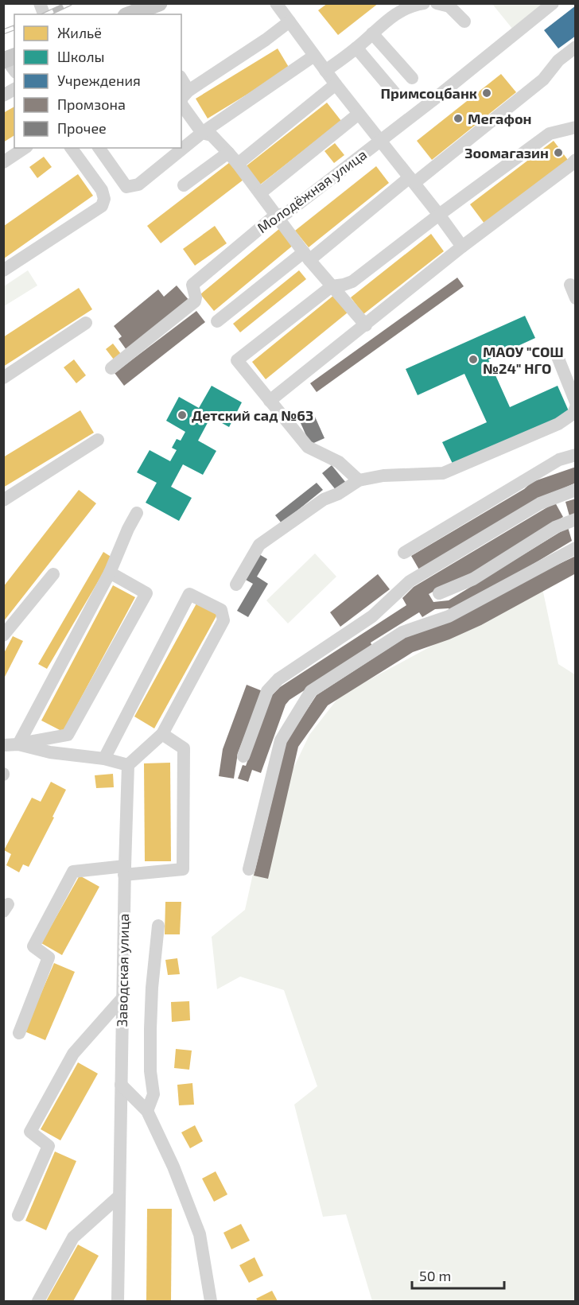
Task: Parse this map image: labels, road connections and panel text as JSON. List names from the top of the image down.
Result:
{
  "streets": {
    "street": ["Молодёжная улица", "Заводская улица"]
  },
  "places": [
    "Примсоцбанк",
    "Мегафон",
    "Зоомагазин",
    "МАОУ \"СОШ №24\" НГО",
    "Детский сад №63"
  ],
  "legend": [
    "Жильё",
    "Школы",
    "Учреждения",
    "Промзона",
    "Прочее"
  ],
  "scale_bar": "50 m"
}
